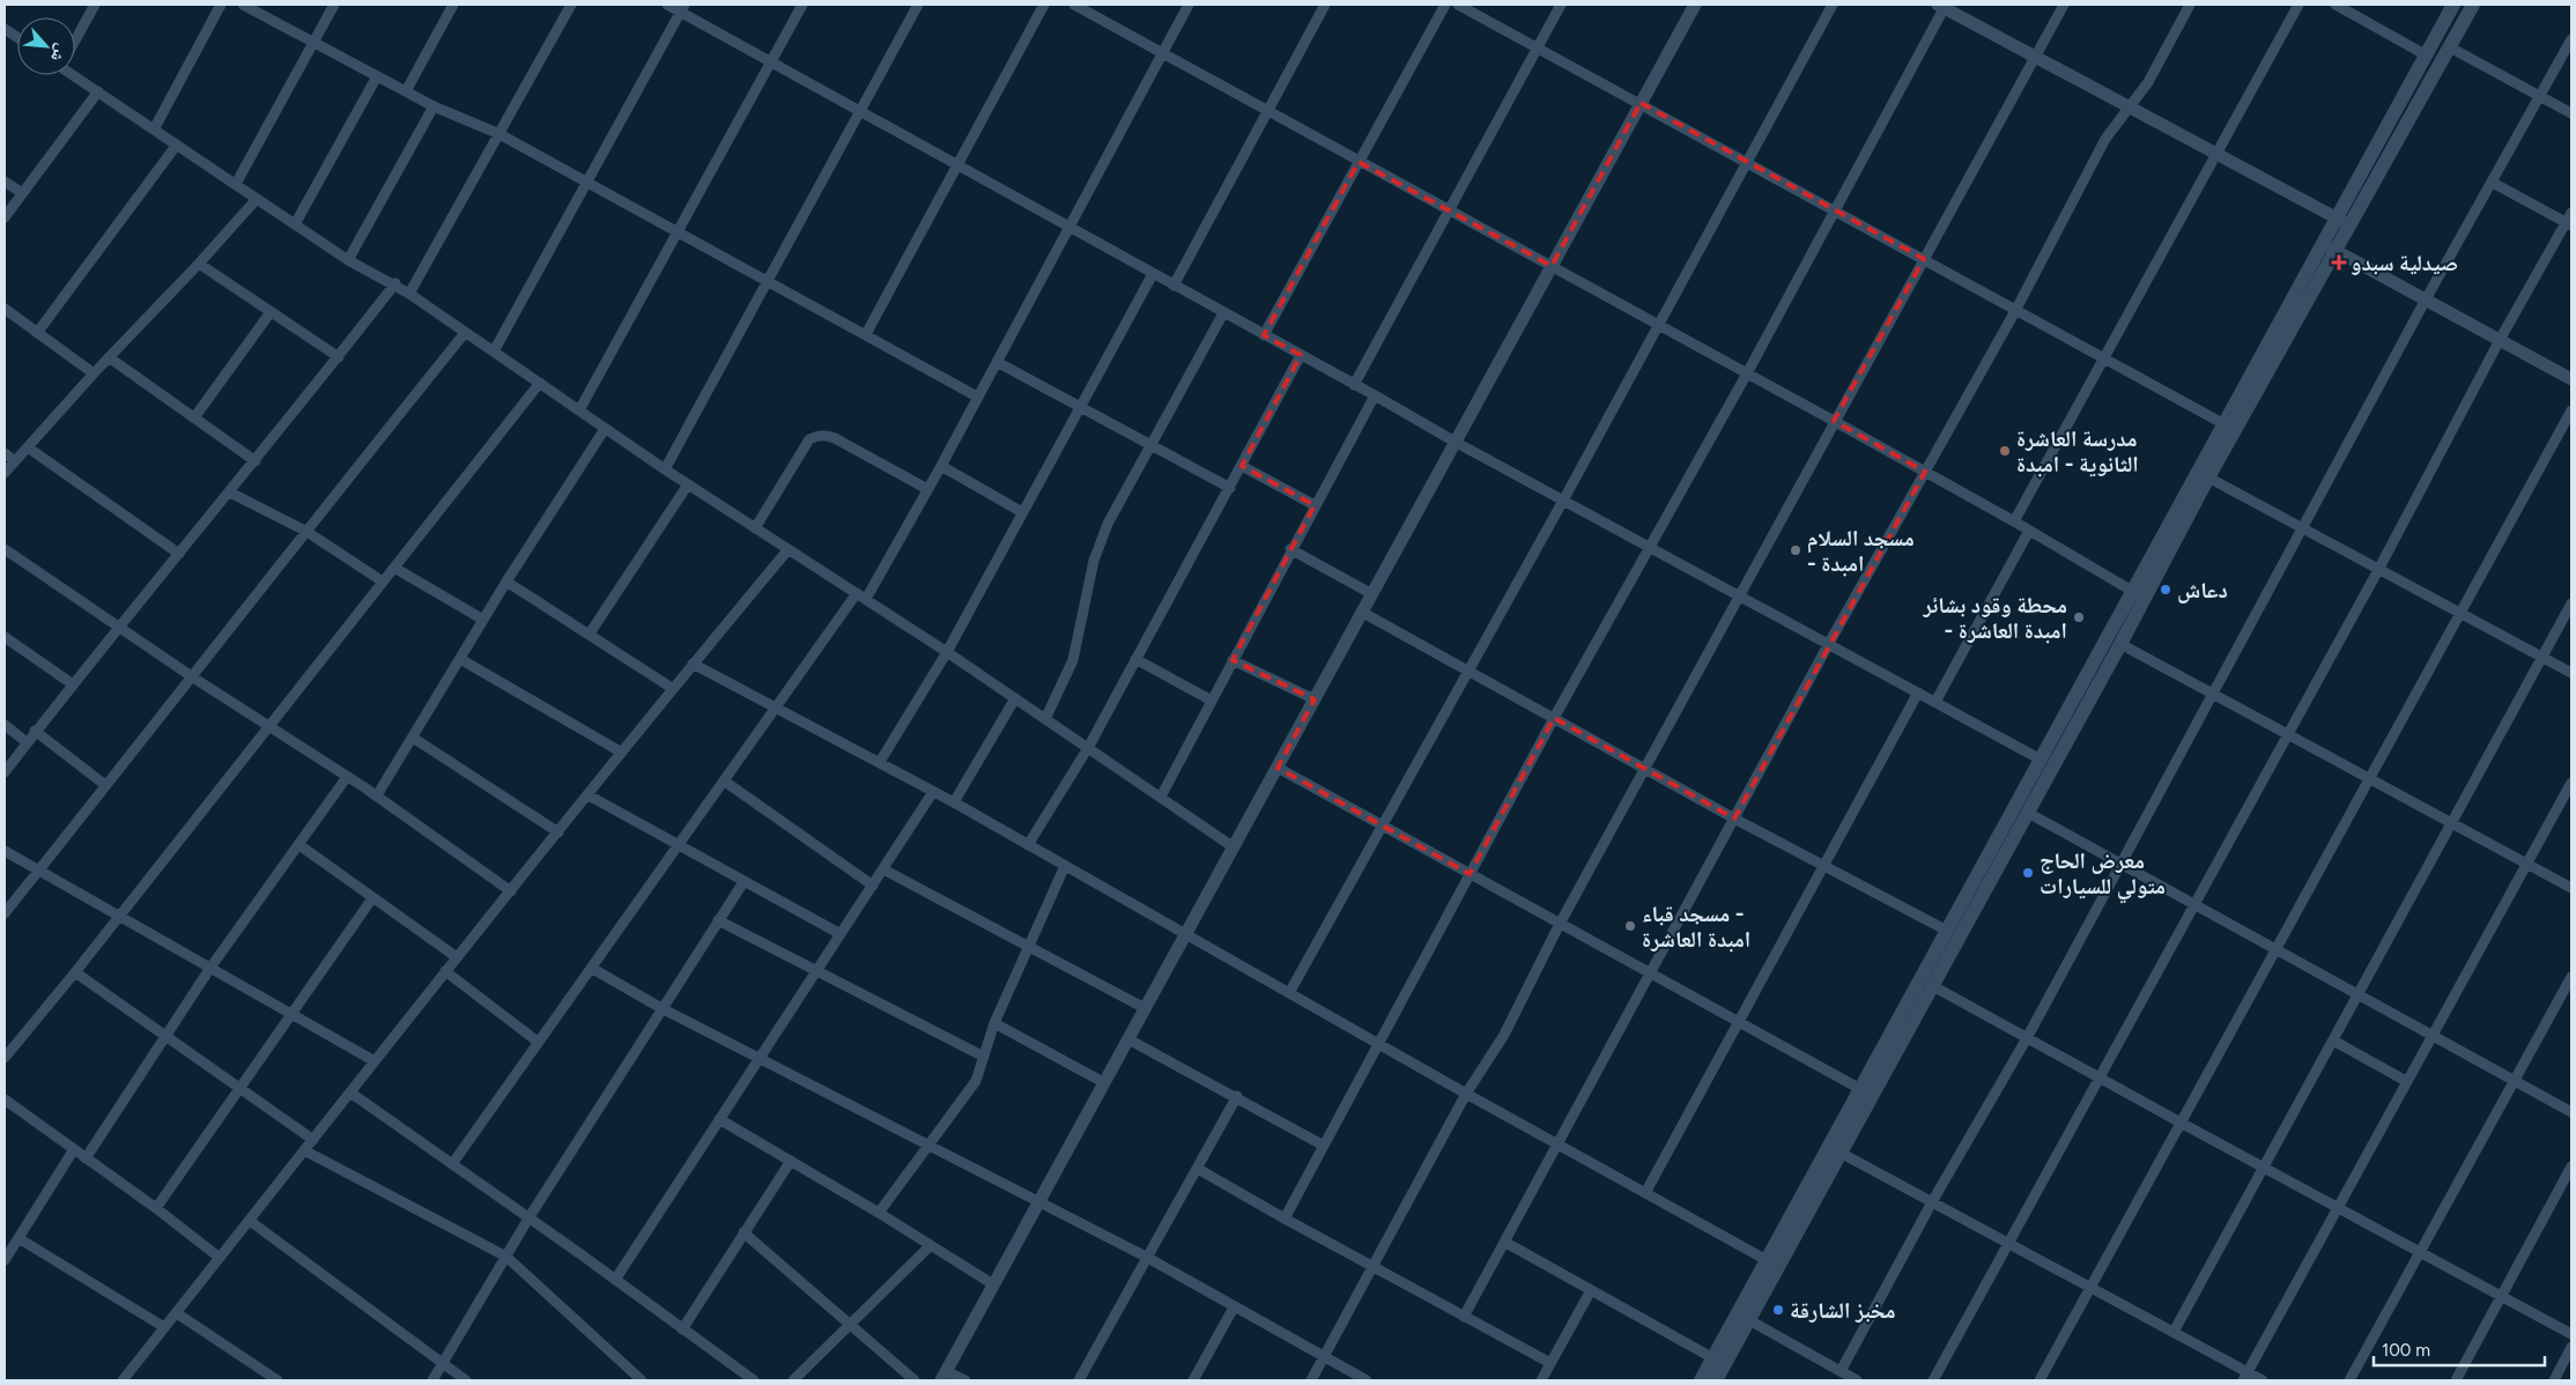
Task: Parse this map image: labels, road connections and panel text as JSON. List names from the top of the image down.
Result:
{
  "places": {
    "health": ["صيدلية سبدو"],
    "other": [
      "مدرسة العاشرة الثانوية - امبدة",
      "مسجد السلام - امبدة",
      "دعاش",
      "محطة وقود بشائر - امبدة العاشرة",
      "معرض الحاج متولي للسيارات",
      "مسجد قباء - امبدة العاشرة",
      "مخبز الشارقة"
    ]
  },
  "scale_bar": "100 m",
  "north": "bottom right"
}
